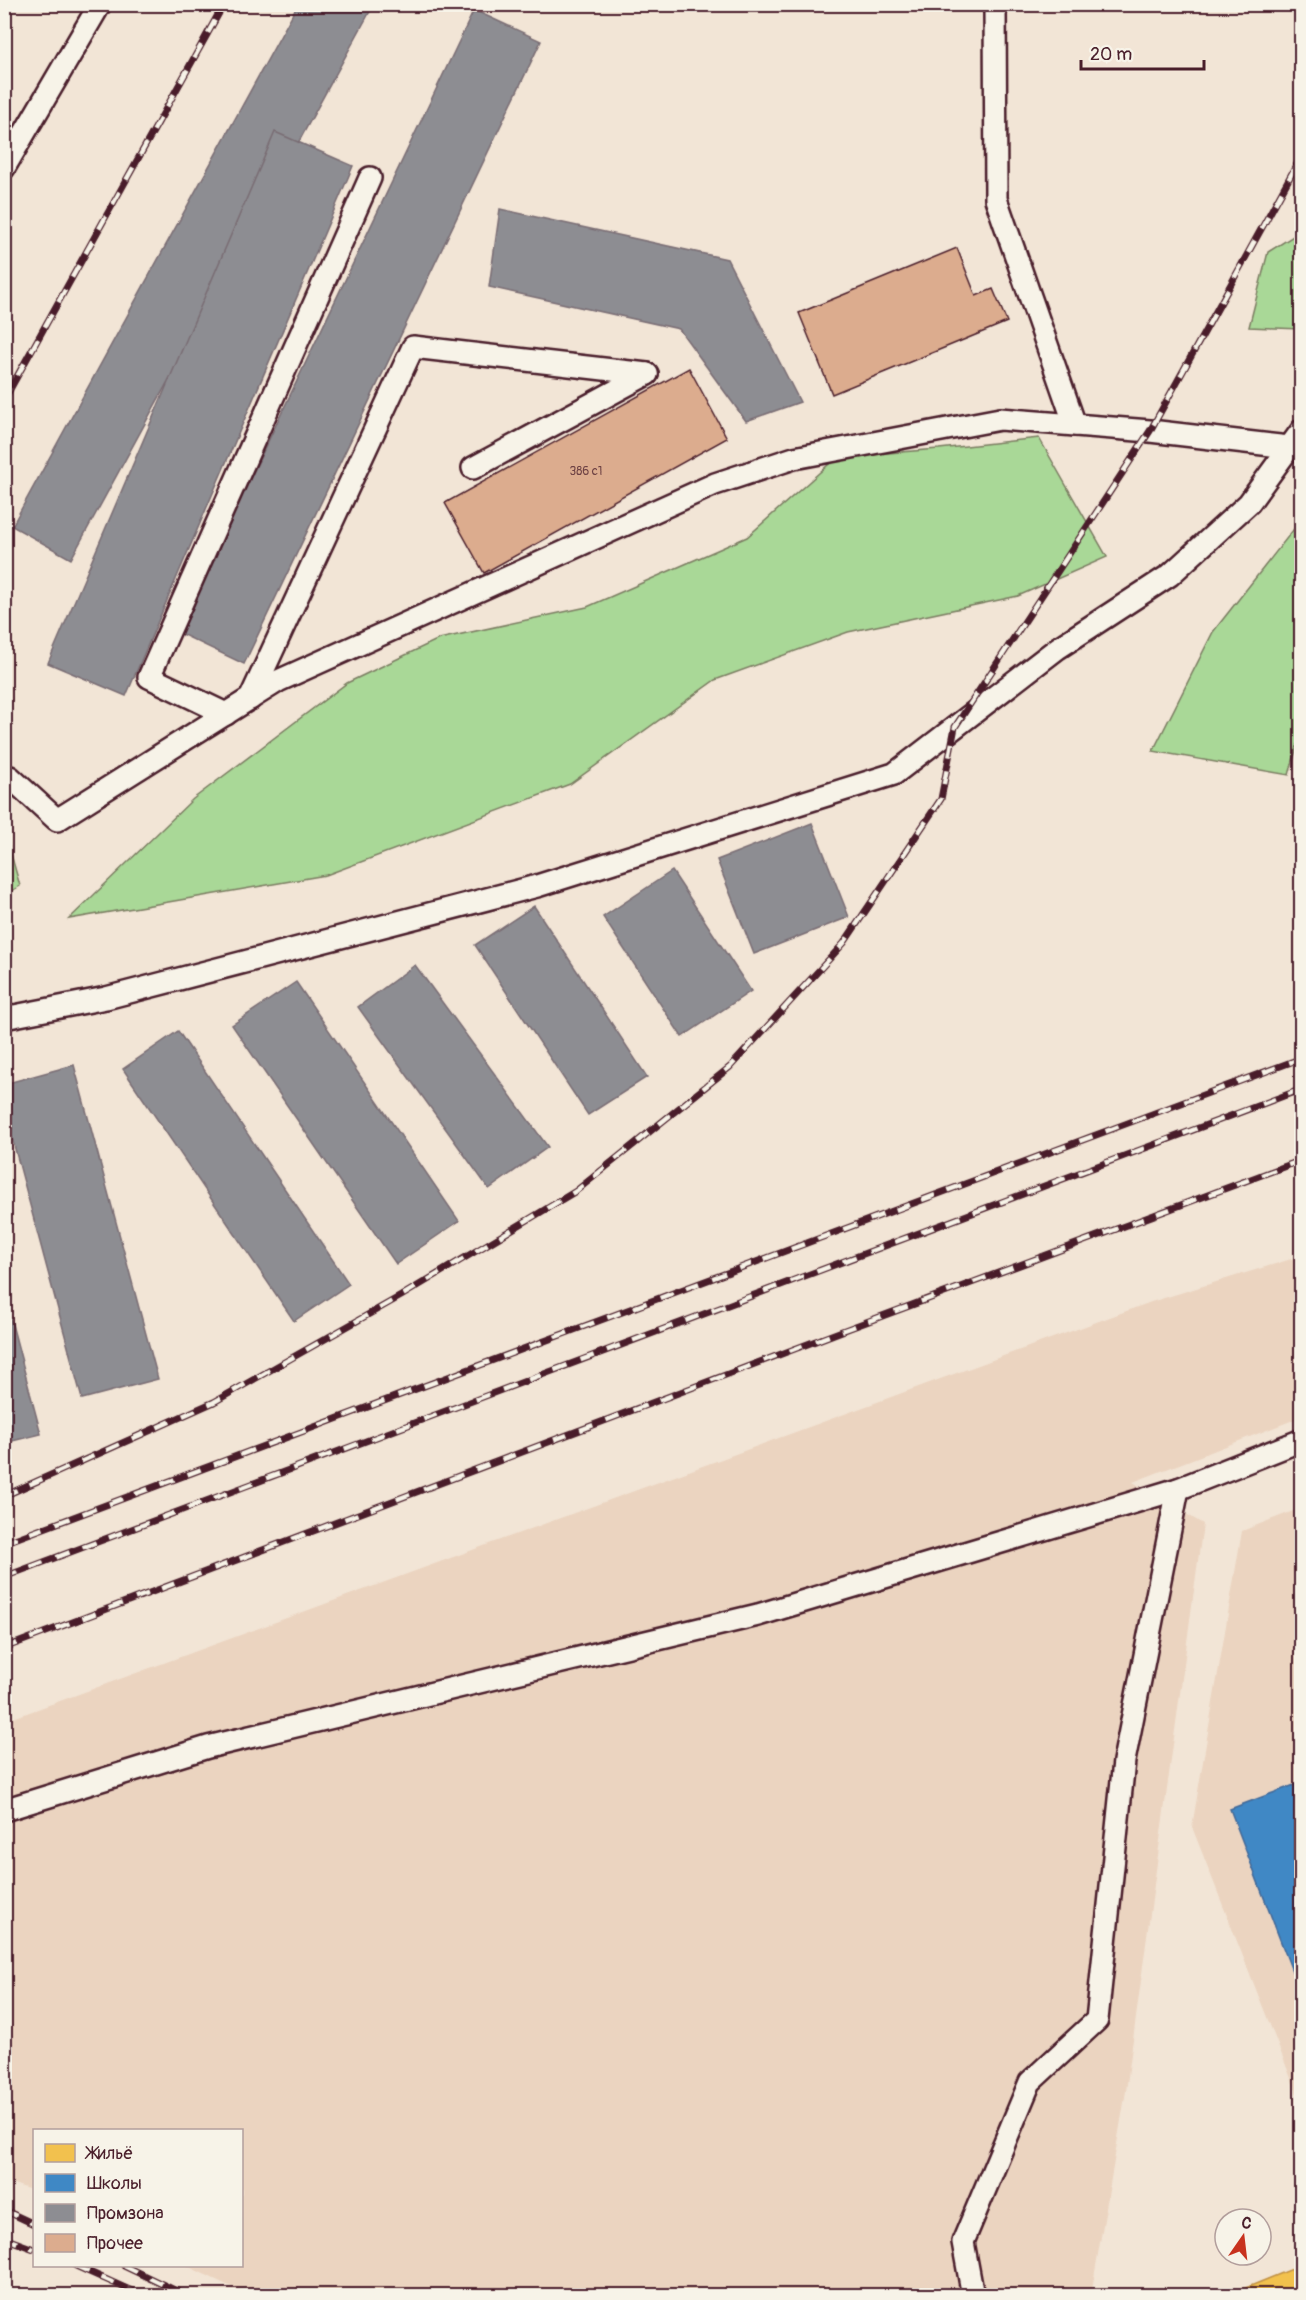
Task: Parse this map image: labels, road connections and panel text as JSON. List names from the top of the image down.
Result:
{
  "house_numbers": ["386 с1"],
  "legend": [
    "Жильё",
    "Школы",
    "Промзона",
    "Прочее"
  ],
  "scale_bar": "20 m",
  "north": "top"
}
